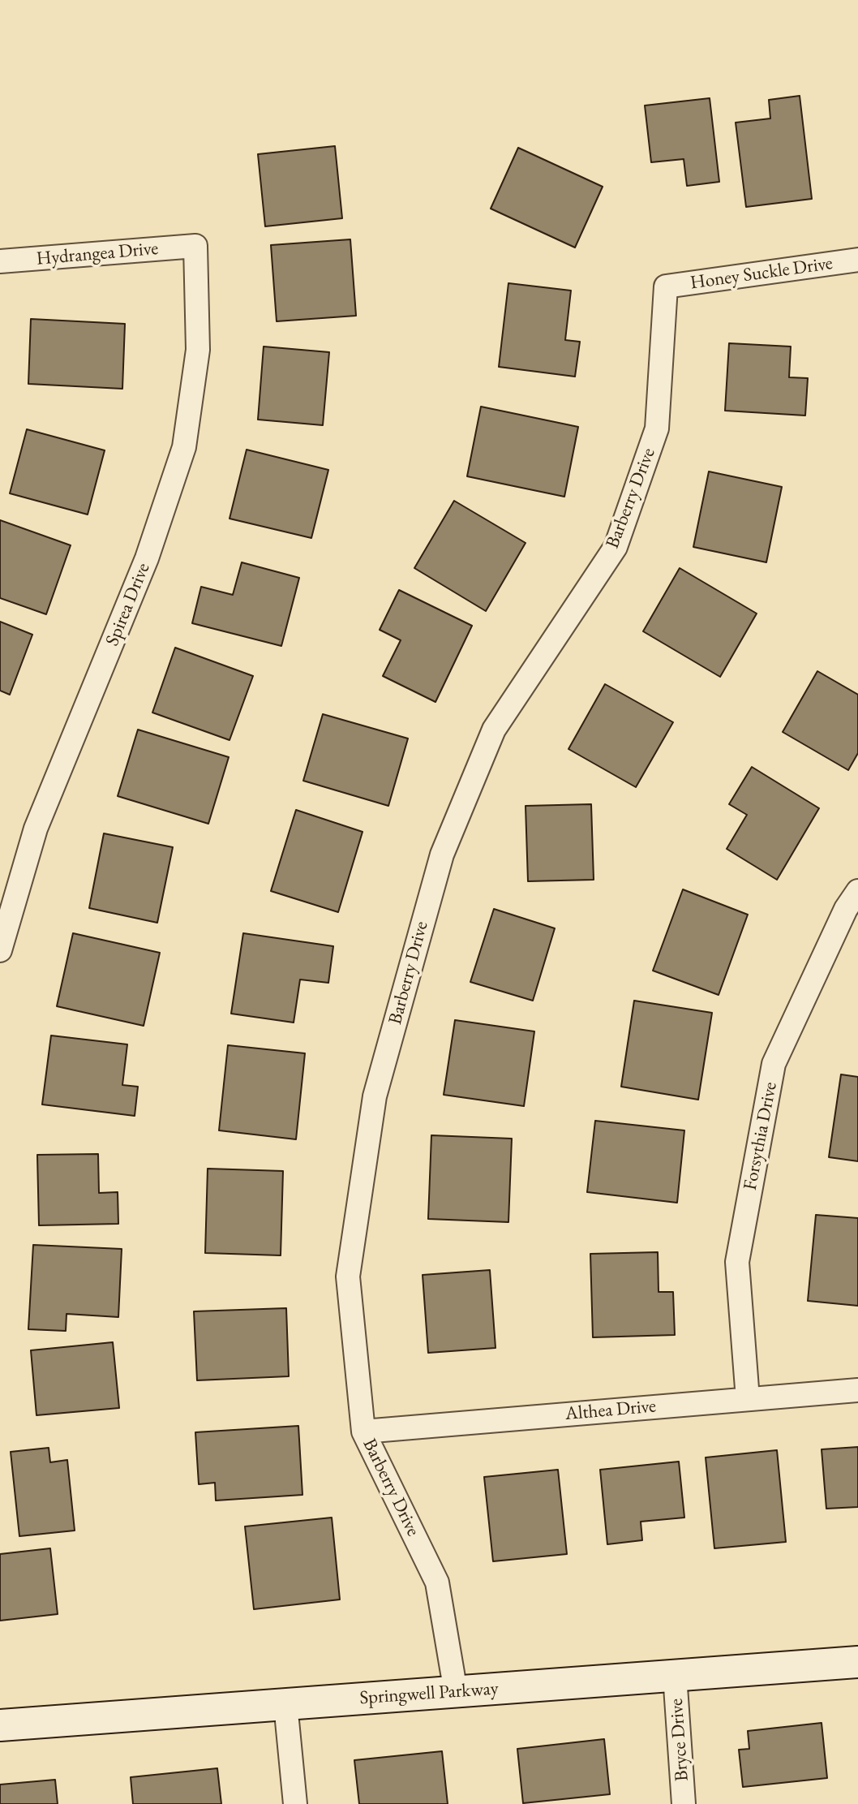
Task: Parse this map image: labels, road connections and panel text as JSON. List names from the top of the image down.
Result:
{
  "streets": {
    "street": [
      "Hydrangea Drive",
      "Honey Suckle Drive",
      "Barberry Drive",
      "Spirea Drive",
      "Forsythia Drive",
      "Althea Drive",
      "Springwell Parkway",
      "Bryce Drive"
    ]
  },
  "crossings": [
    ["Hydrangea Drive", "Spirea Drive"],
    ["Honey Suckle Drive", "Barberry Drive"],
    ["Barberry Drive", "Althea Drive"],
    ["Barberry Drive", "Springwell Parkway"],
    ["Forsythia Drive", "Althea Drive"],
    ["Springwell Parkway", "Bryce Drive"]
  ]
}
